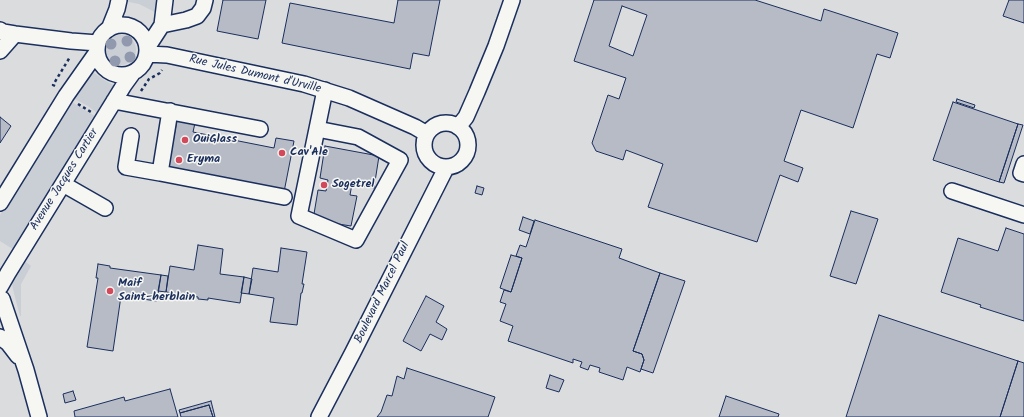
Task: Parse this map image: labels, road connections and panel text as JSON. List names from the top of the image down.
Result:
{
  "streets": {
    "street": ["Rue Jules Dumont d'Urville", "Avenue Jacques Cartier", "Boulevard Marcel Paul"]
  },
  "crossings": [
    ["Rue Jules Dumont d'Urville", "Avenue Jacques Cartier"],
    ["Rue Jules Dumont d'Urville", "Boulevard Marcel Paul"]
  ],
  "places": [
    "OuiGlass",
    "Cav'Ale",
    "Eryma",
    "Sogetrel",
    "Maif Saint-herblain"
  ]
}
